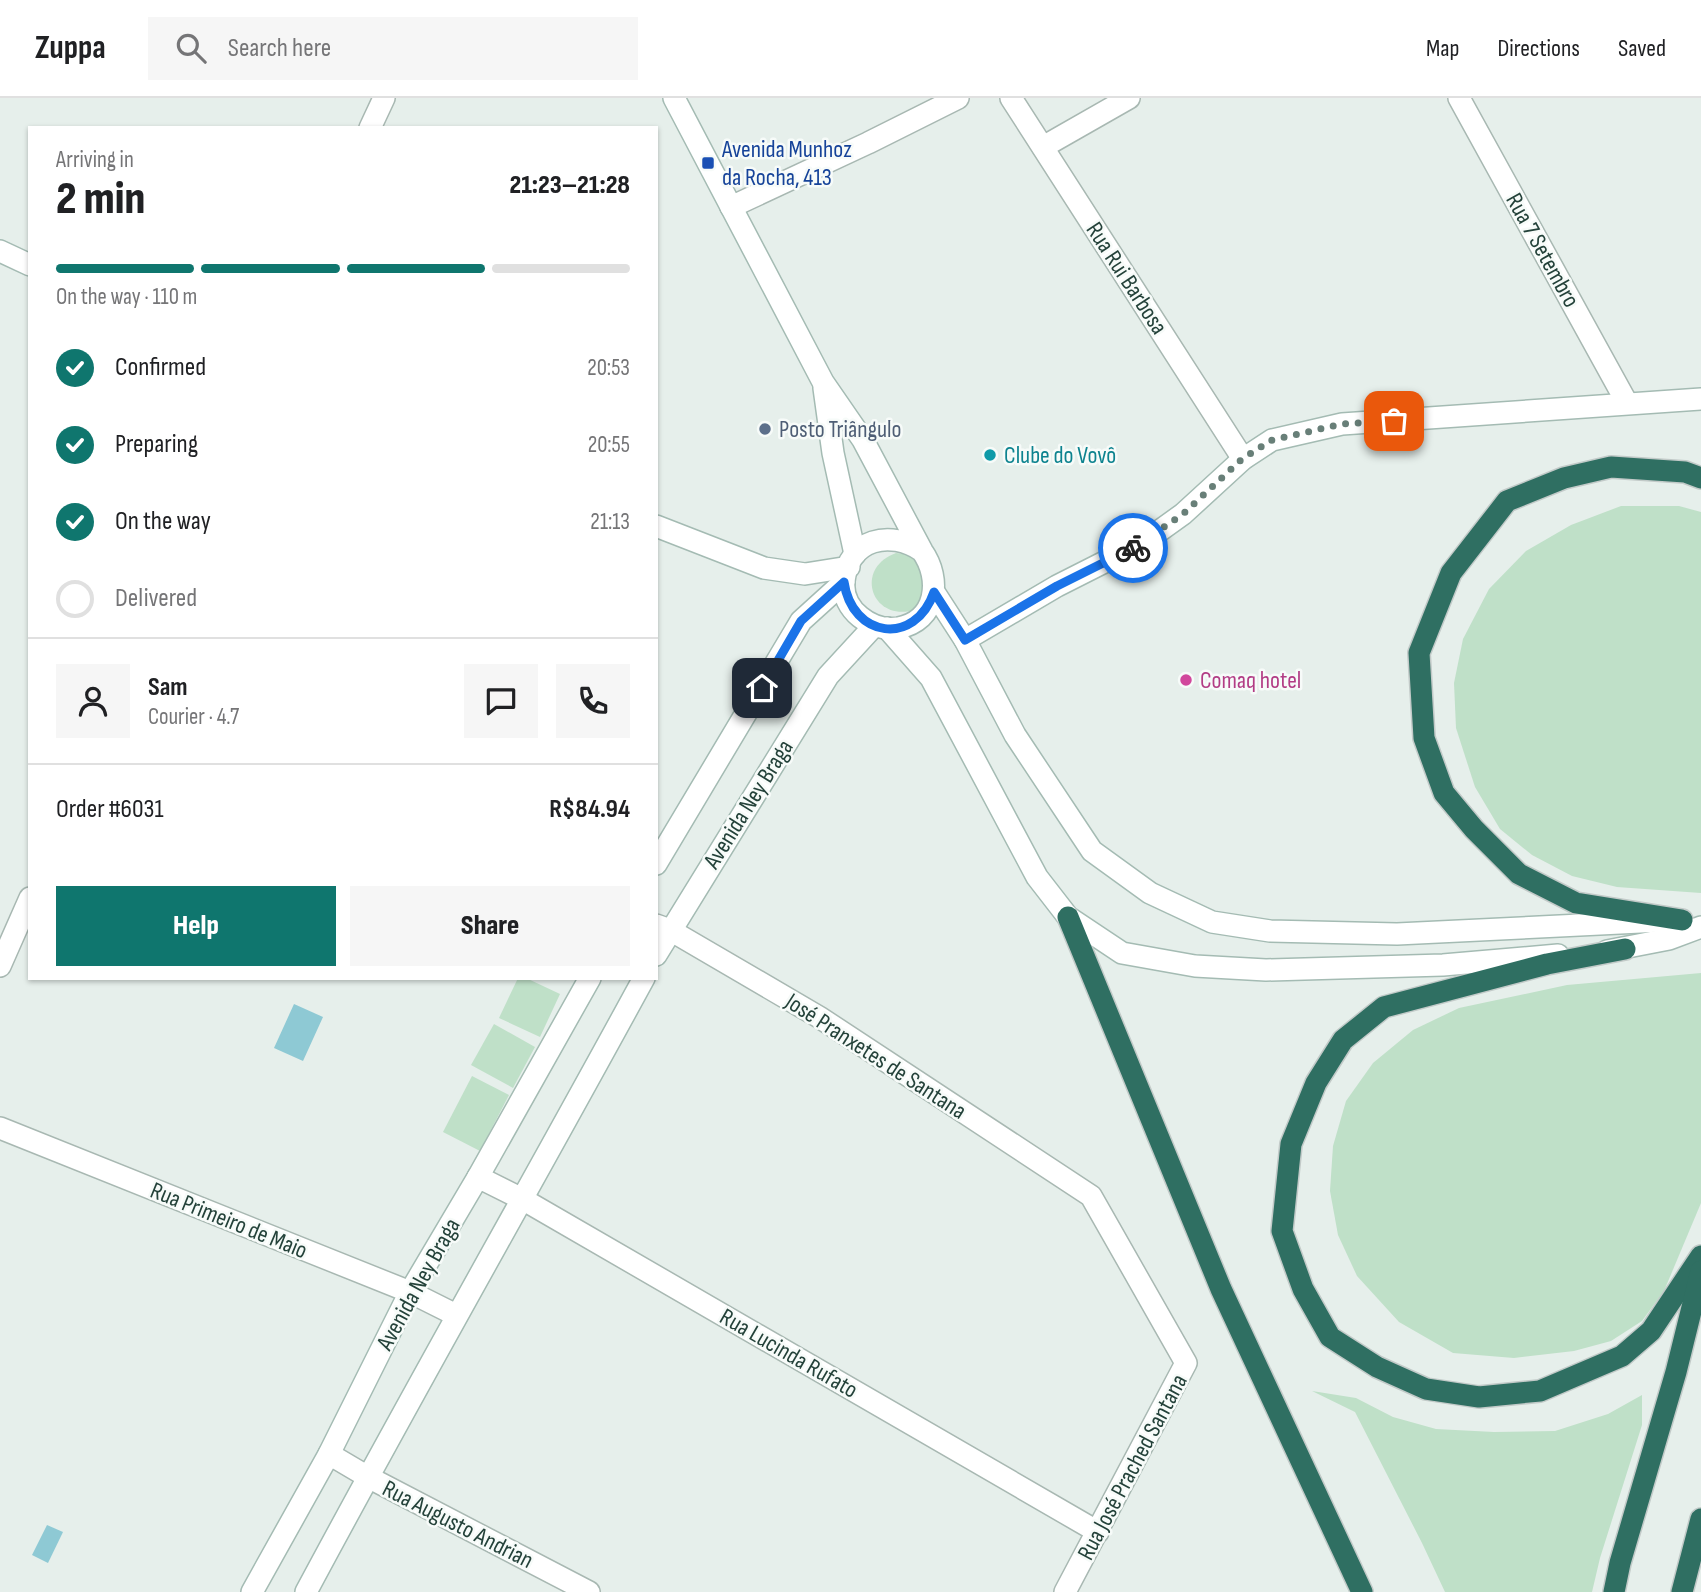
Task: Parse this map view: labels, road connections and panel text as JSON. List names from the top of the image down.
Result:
{
  "streets": {
    "street": [
      "Rua 7 Setembro",
      "Rua Rui Barbosa",
      "Avenida Ney Braga",
      "José Pranxetes de Santana",
      "Rua Primeiro de Maio",
      "Rua Lucinda Rufato",
      "Rua José Prached Santana",
      "Rua Augusto Andrian"
    ]
  },
  "crossings": [
    ["Avenida Ney Braga", "José Pranxetes de Santana"],
    ["Avenida Ney Braga", "Rua Primeiro de Maio"],
    ["Avenida Ney Braga", "Rua Lucinda Rufato"],
    ["Avenida Ney Braga", "Rua Augusto Andrian"],
    ["José Pranxetes de Santana", "Rua José Prached Santana"],
    ["Rua Lucinda Rufato", "Rua José Prached Santana"]
  ],
  "places": {
    "transit": ["Avenida Munhoz da Rocha, 413"],
    "other": ["Posto Triângulo", "Clube do Vovô", "Comaq hotel"]
  },
  "page": {
    "header": "Zuppa",
    "search": "Search here",
    "nav": ["Map", "Directions", "Saved"],
    "heading": ["2 min", "Arriving in", "21:23–21:28"],
    "panel": [
      "Sam",
      "Courier · 4.7",
      "Order #6031",
      "R$84.94"
    ],
    "bar": "On the way · 110 m",
    "list": [
      ["Confirmed", "20:53"],
      ["Preparing", "20:55"],
      ["On the way", "21:13"],
      "Delivered"
    ],
    "buttons": ["Help", "Share"]
  }
}
